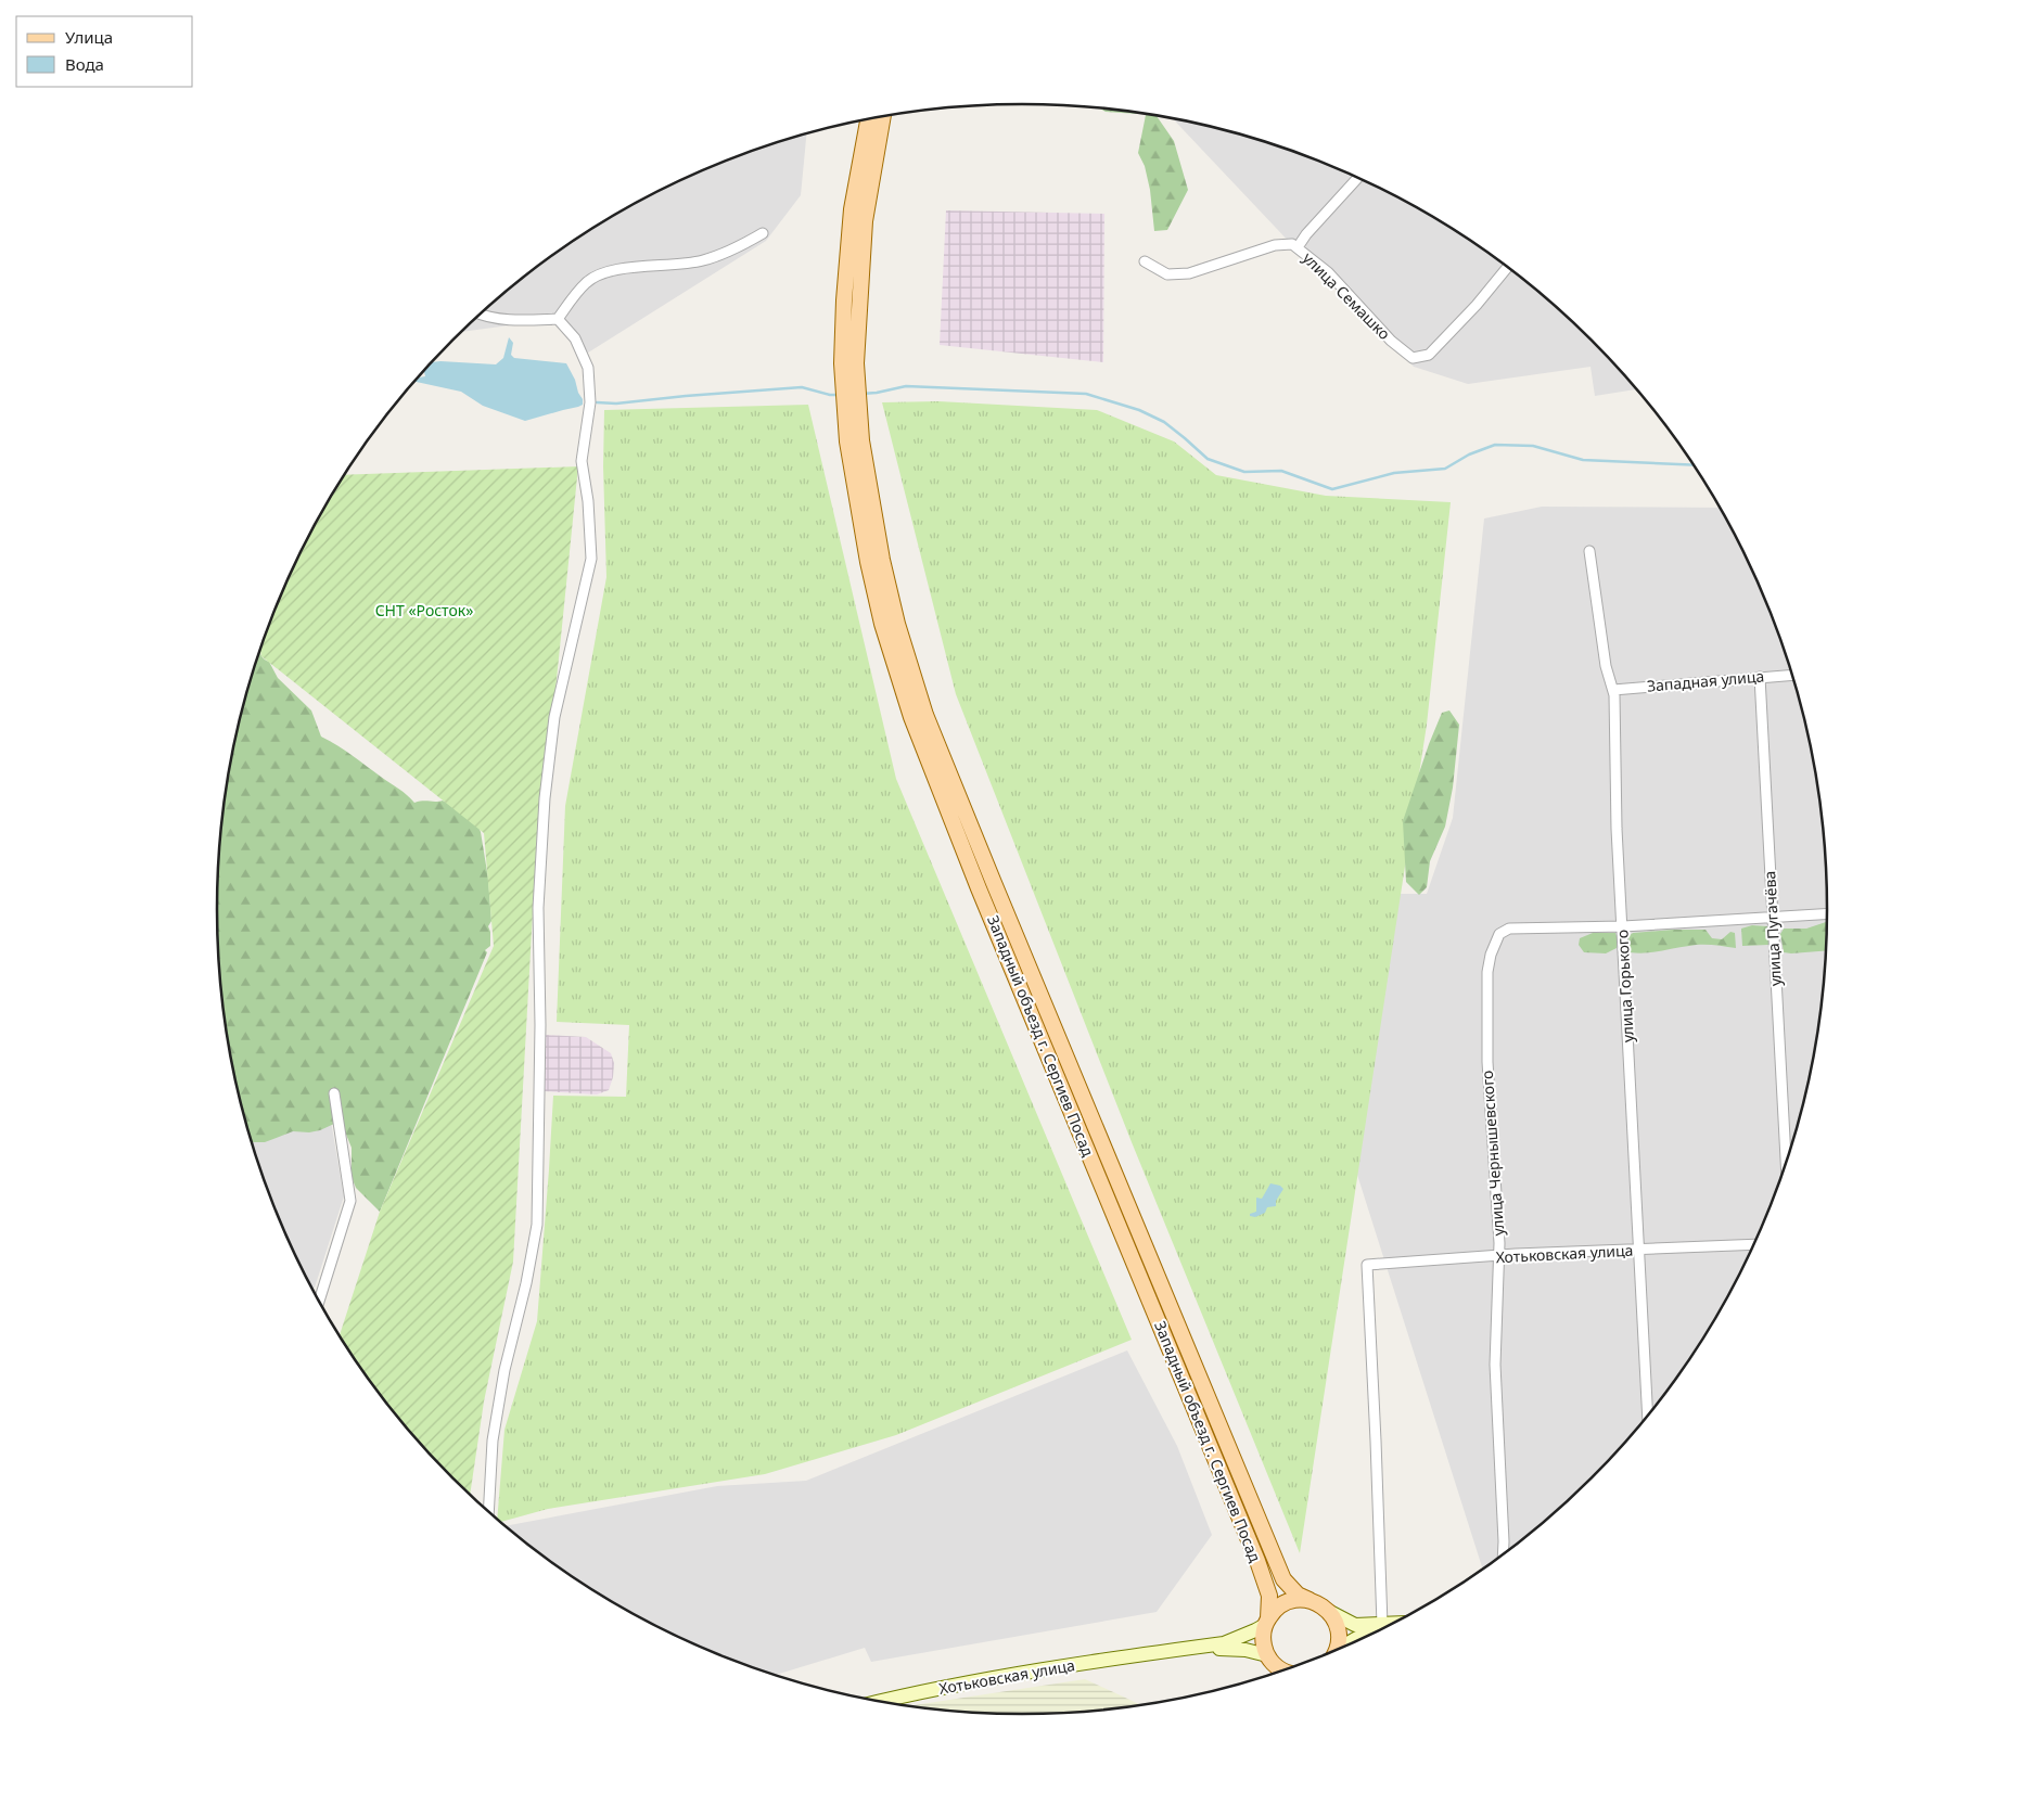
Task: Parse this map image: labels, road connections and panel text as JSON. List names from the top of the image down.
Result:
{
  "streets": {
    "main road": ["Западный объезд г. Сергиев Посад", "Хотьковская улица"],
    "street": [
      "улица Семашко",
      "Западная улица",
      "улица Пугачёва",
      "улица Горького",
      "улица Чернышевского"
    ]
  },
  "crossings": [
    ["Западная улица", "улица Пугачёва"],
    ["Западная улица", "улица Горького"],
    ["улица Горького", "улица Чернышевского"],
    ["улица Горького", "Хотьковская улица"],
    ["улица Чернышевского", "Хотьковская улица"]
  ],
  "parks": ["СНТ «Росток»"],
  "legend": ["Улица", "Вода"]
}
